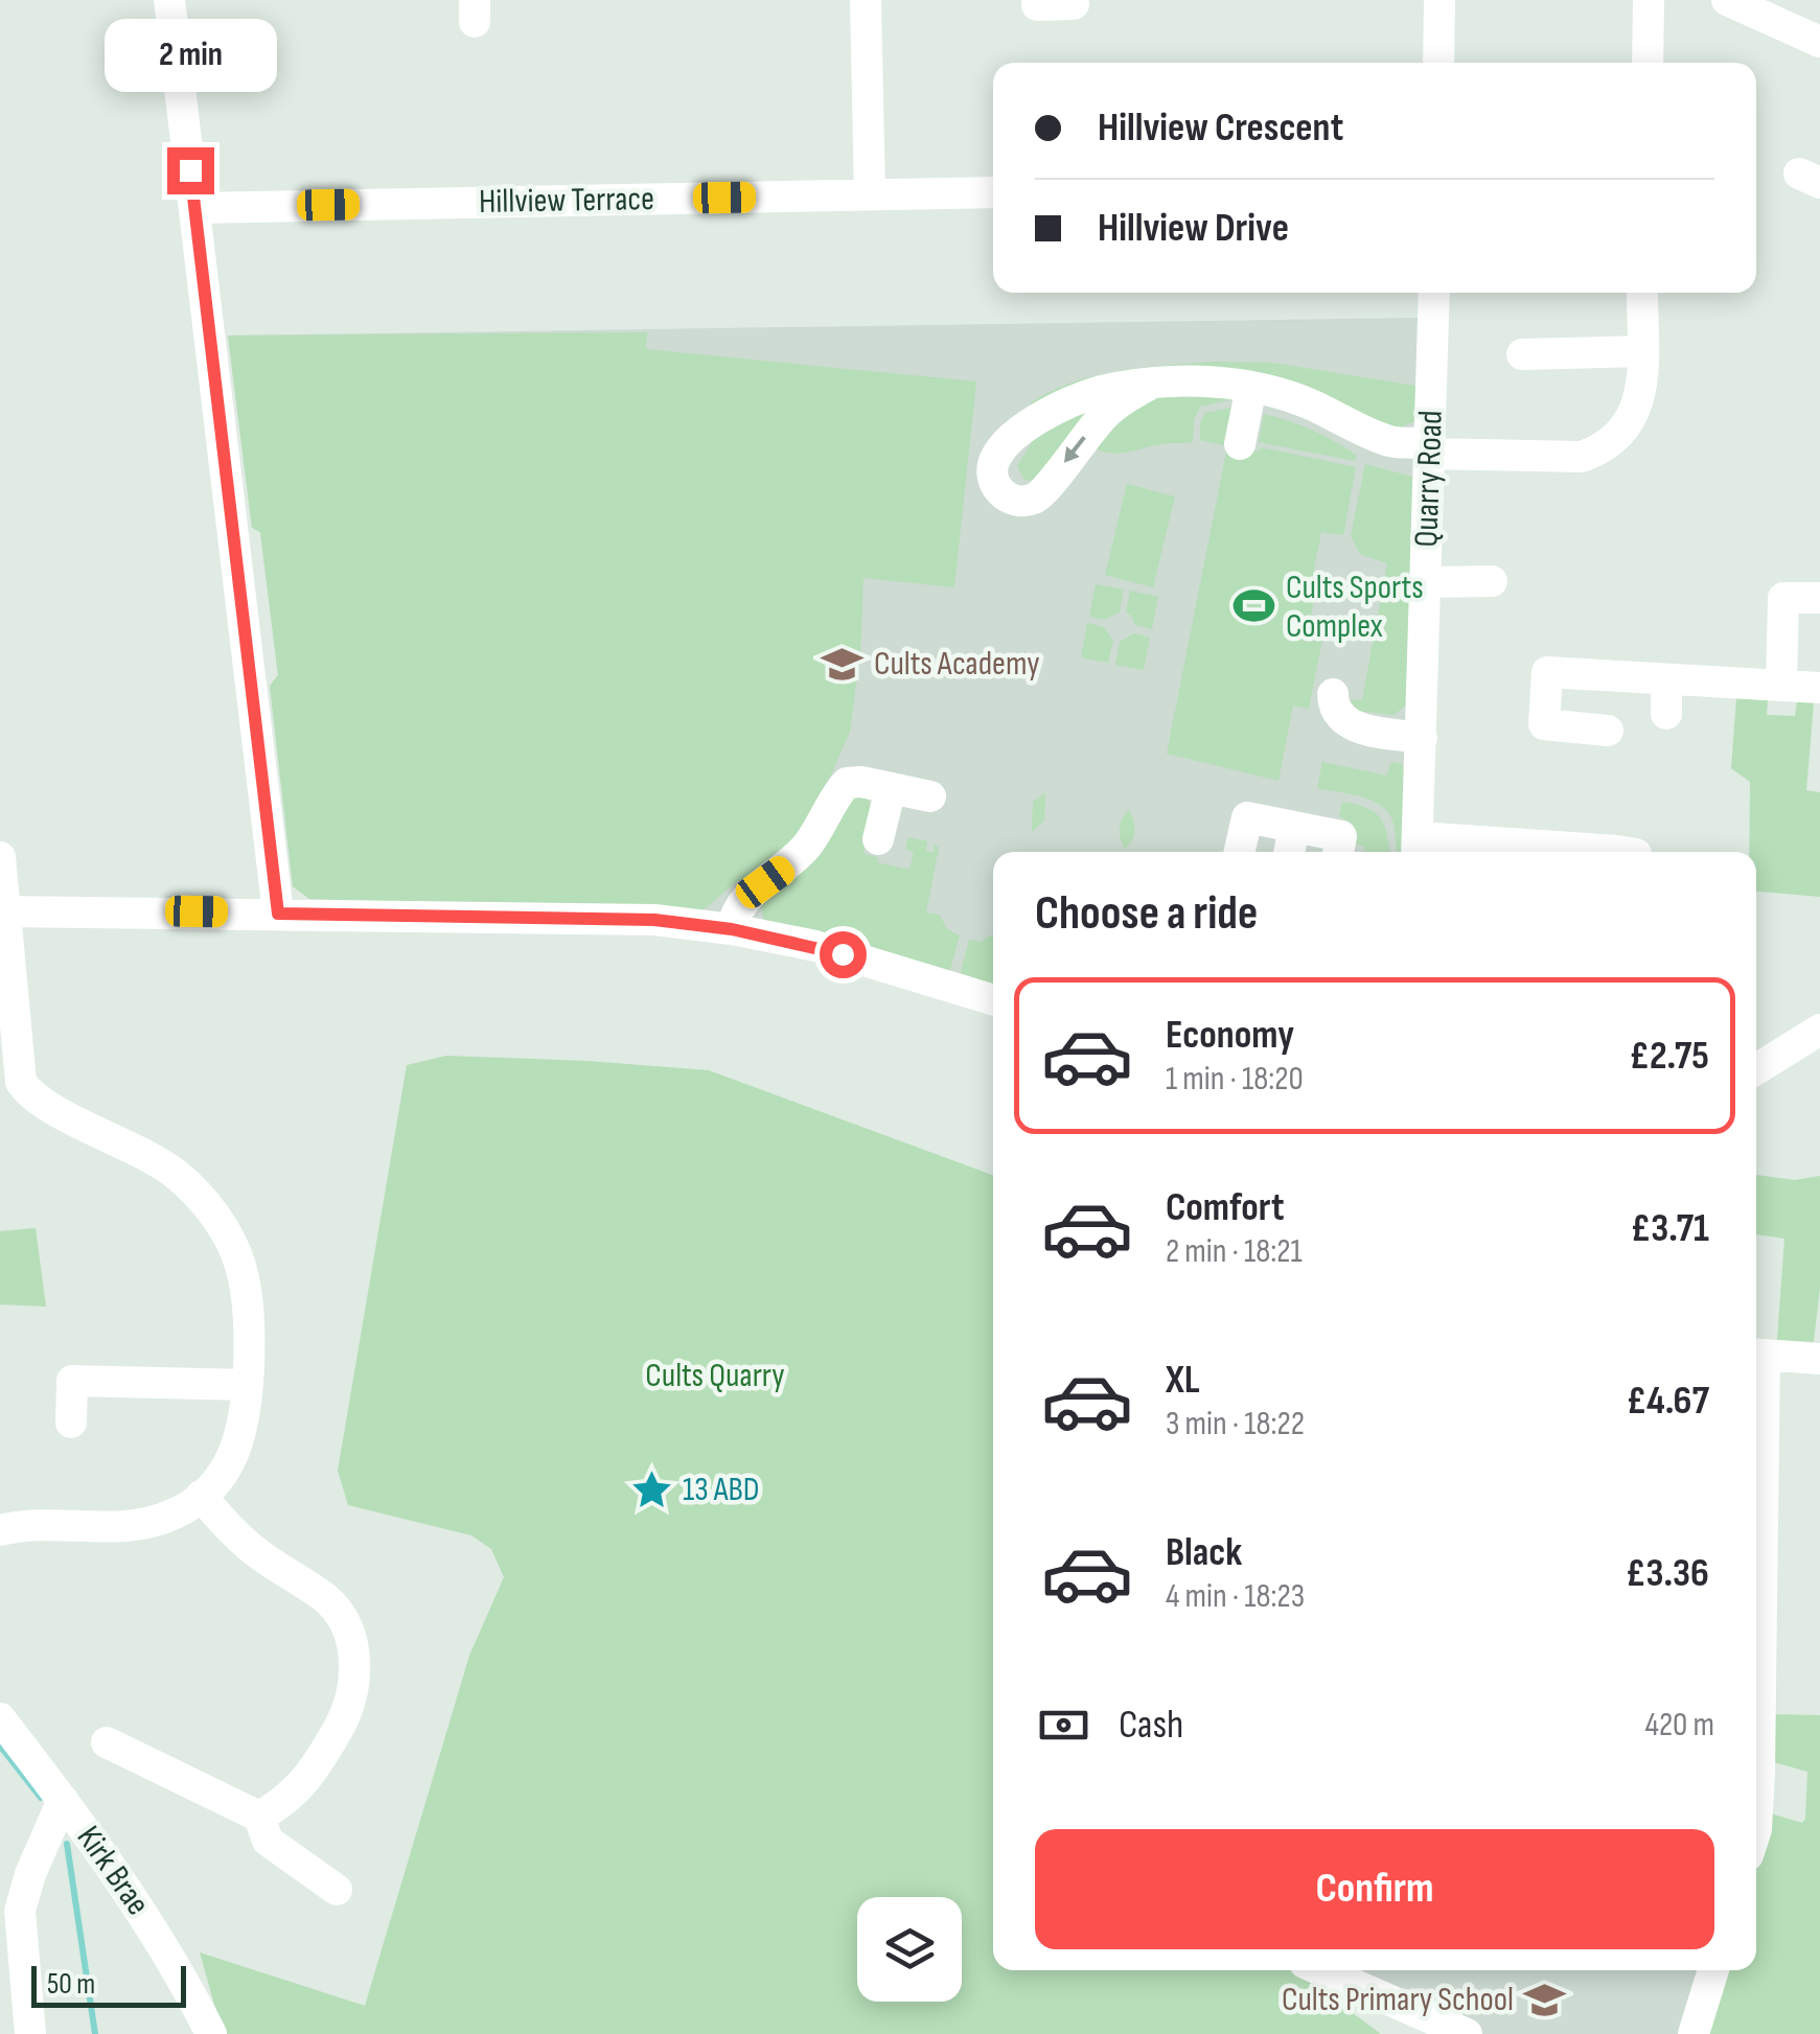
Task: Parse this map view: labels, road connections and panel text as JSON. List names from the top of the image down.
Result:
{
  "streets": {
    "street": ["Hillview Terrace", "Quarry Road", "Kirk Brae"]
  },
  "parks": ["Cults Quarry"],
  "places": {
    "sports": ["Cults Sports Complex"],
    "school or university": ["Cults Academy", "Cults Primary School"],
    "place": ["13 ABD"]
  },
  "scale_bar": "50 m",
  "page": {
    "bubble": "2 min",
    "banner": ["Hillview Crescent", "Hillview Drive"],
    "heading": "Choose a ride",
    "list": [
      {
        "name": "Economy",
        "note": "1 min · 18:20",
        "value": "£2.75"
      },
      {
        "name": "Comfort",
        "note": "2 min · 18:21",
        "value": "£3.71"
      },
      {
        "name": "XL",
        "note": "3 min · 18:22",
        "value": "£4.67"
      },
      {
        "name": "Black",
        "note": "4 min · 18:23",
        "value": "£3.36"
      }
    ],
    "pay": ["Cash", "420 m"],
    "buttons": "Confirm",
    "scale": "50 m"
  }
}
